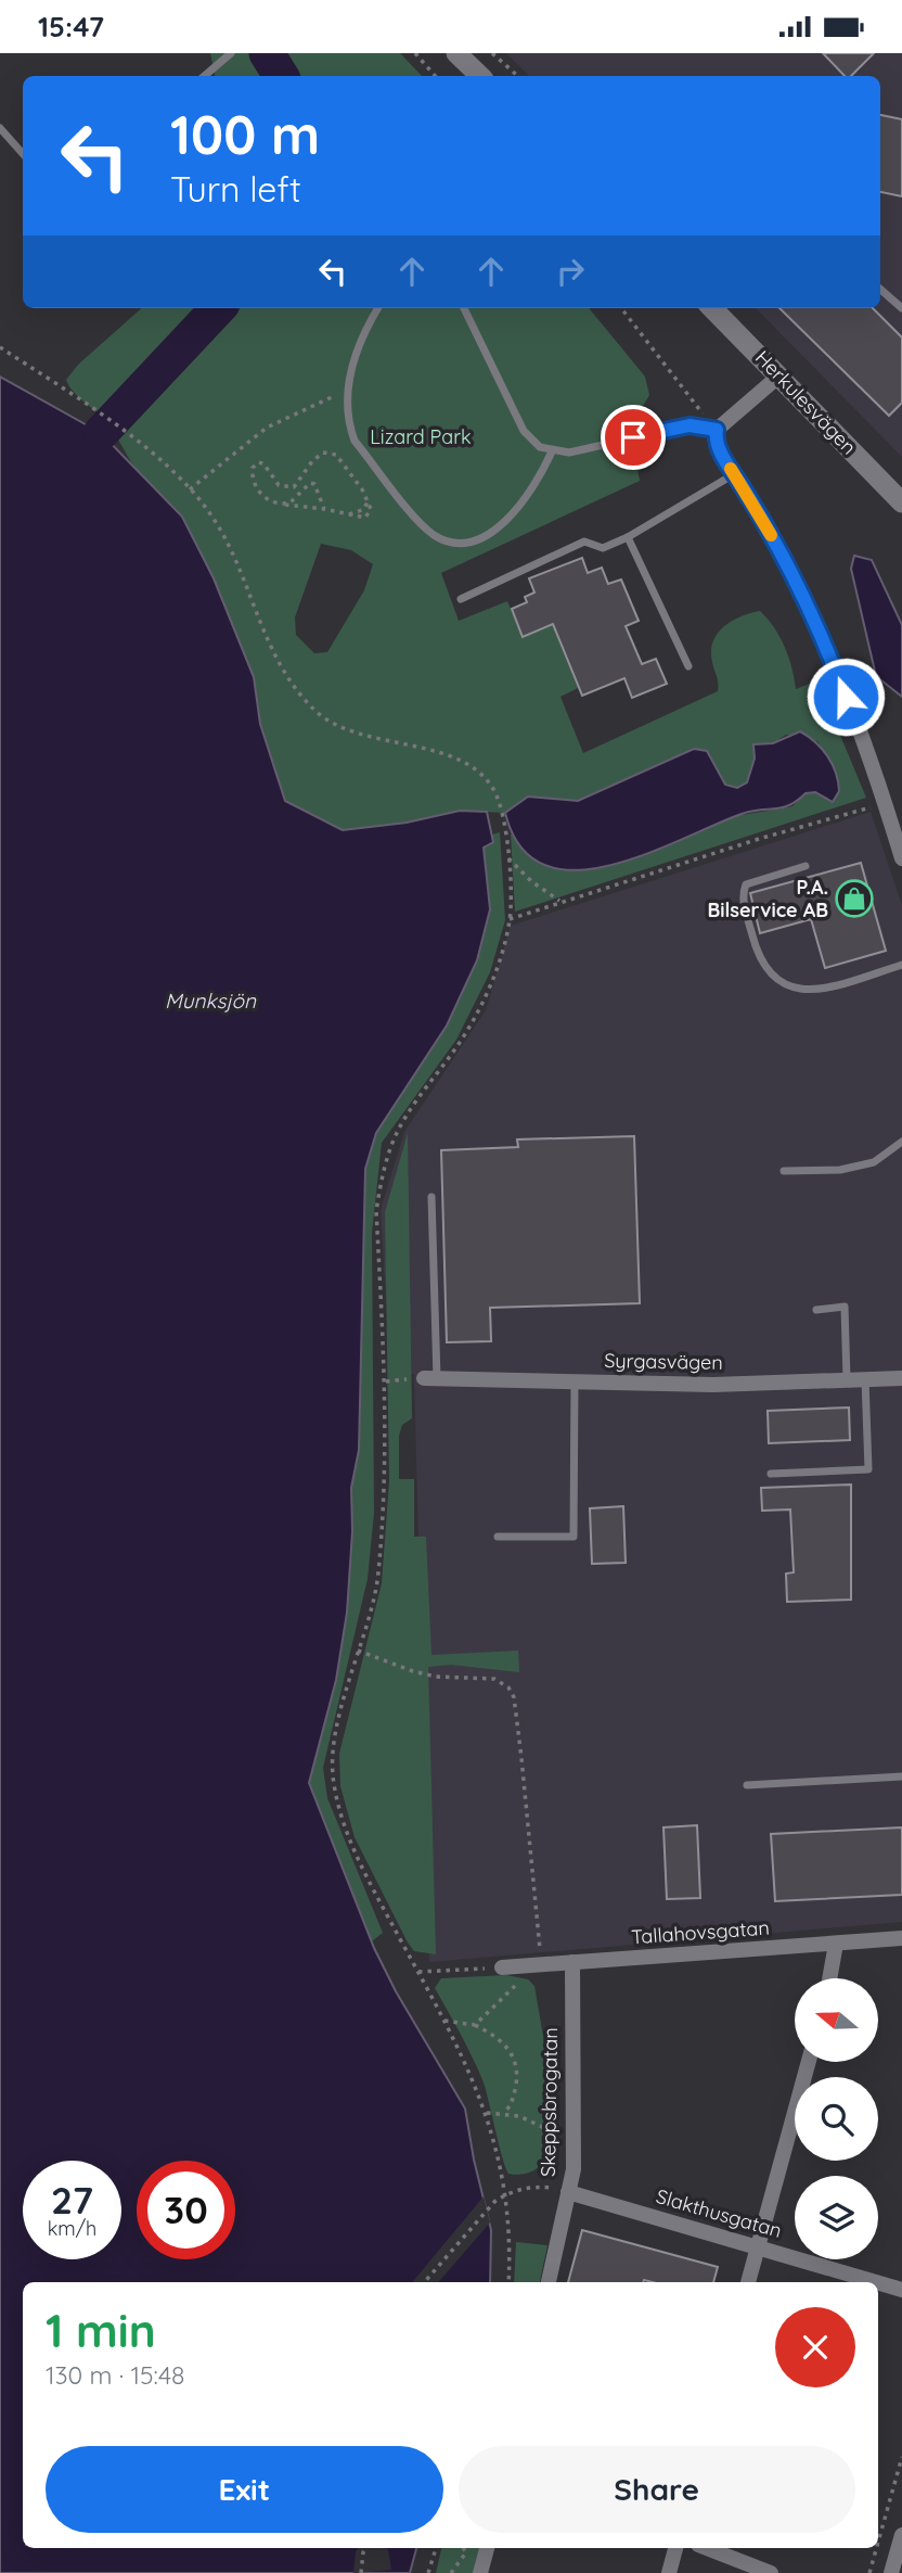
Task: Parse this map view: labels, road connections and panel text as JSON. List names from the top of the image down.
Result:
{
  "streets": {
    "main road": ["Herkulesvägen"],
    "street": [
      "Syrgasvägen",
      "Tallahovsgatan",
      "Skeppsbrogatan",
      "Slakthusgatan"
    ]
  },
  "crossings": [
    ["Tallahovsgatan", "Skeppsbrogatan"],
    ["Skeppsbrogatan", "Slakthusgatan"]
  ],
  "water": ["Munksjön"],
  "parks": ["Lizard Park"],
  "places": {
    "shop": ["P.A. Bilservice AB"]
  },
  "north": "left",
  "page": {
    "status": "15:47",
    "turn": ["100 m", "Turn left"],
    "speed": "27 km/h",
    "limit": "30",
    "heading": ["1 min", "130 m · 15:48"],
    "buttons": ["Exit", "Share"]
  }
}
